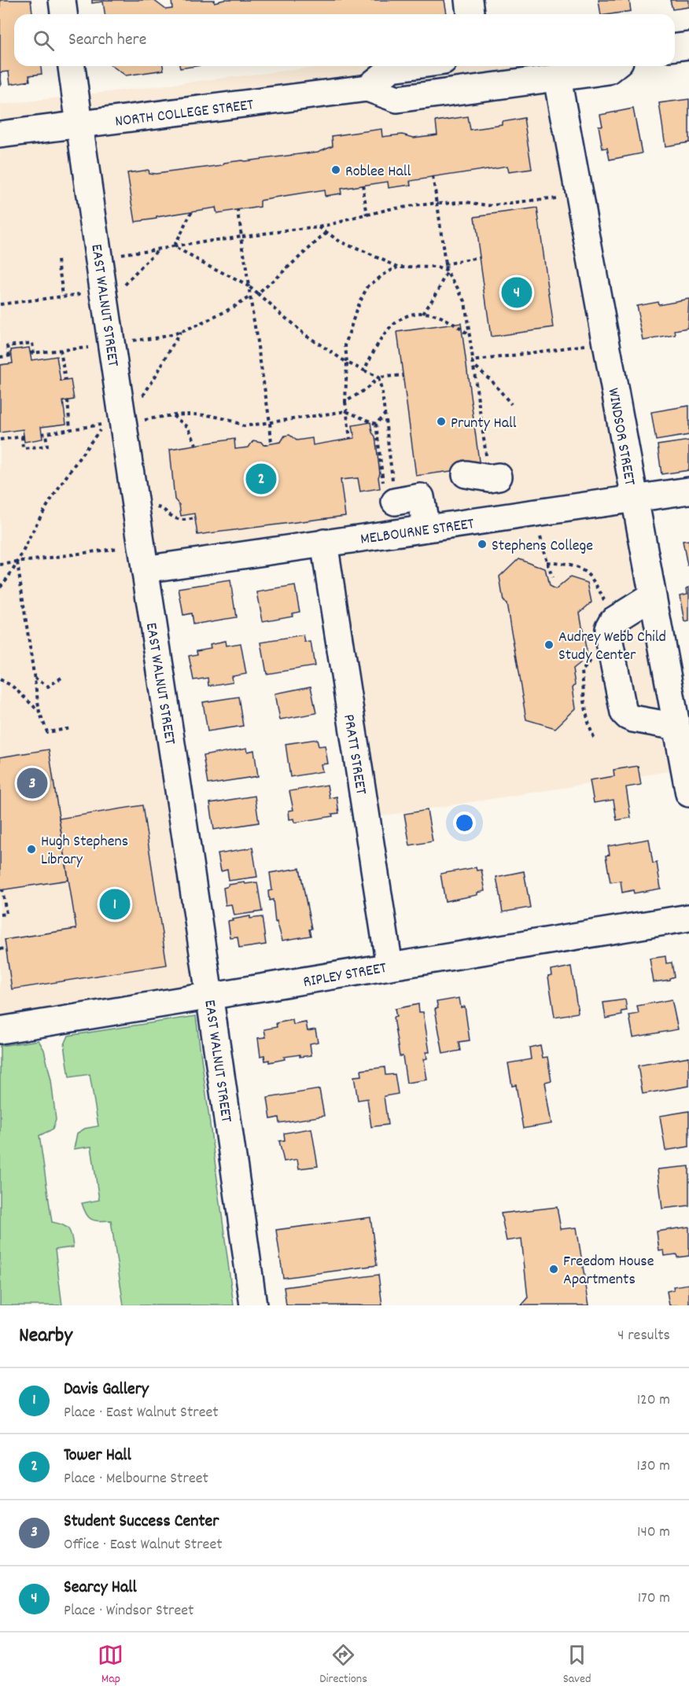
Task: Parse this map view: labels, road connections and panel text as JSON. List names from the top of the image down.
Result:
{
  "streets": {
    "street": [
      "NORTH COLLEGE STREET",
      "EAST WALNUT STREET",
      "WINDSOR STREET",
      "MELBOURNE STREET",
      "PRATT STREET",
      "RIPLEY STREET"
    ]
  },
  "crossings": [
    ["NORTH COLLEGE STREET", "EAST WALNUT STREET"],
    ["NORTH COLLEGE STREET", "WINDSOR STREET"],
    ["EAST WALNUT STREET", "MELBOURNE STREET"],
    ["EAST WALNUT STREET", "RIPLEY STREET"],
    ["WINDSOR STREET", "MELBOURNE STREET"],
    ["MELBOURNE STREET", "PRATT STREET"],
    ["PRATT STREET", "RIPLEY STREET"]
  ],
  "places": [
    "Roblee Hall",
    "Prunty Hall",
    "Stephens College",
    "Audrey Webb Child Study Center",
    "Hugh Stephens Library",
    "Freedom House Apartments"
  ],
  "page": {
    "search": "Search here",
    "pins": [
      "4",
      "2",
      "3",
      "1"
    ],
    "heading": ["Nearby", "4 results"],
    "list": [
      {
        "mark": "1",
        "name": "Davis Gallery",
        "note": "Place · East Walnut Street",
        "value": "120 m"
      },
      {
        "mark": "2",
        "name": "Tower Hall",
        "note": "Place · Melbourne Street",
        "value": "130 m"
      },
      {
        "mark": "3",
        "name": "Student Success Center",
        "note": "Office · East Walnut Street",
        "value": "140 m"
      },
      {
        "mark": "4",
        "name": "Searcy Hall",
        "note": "Place · Windsor Street",
        "value": "170 m"
      }
    ],
    "nav": ["Map", "Directions", "Saved"]
  }
}
